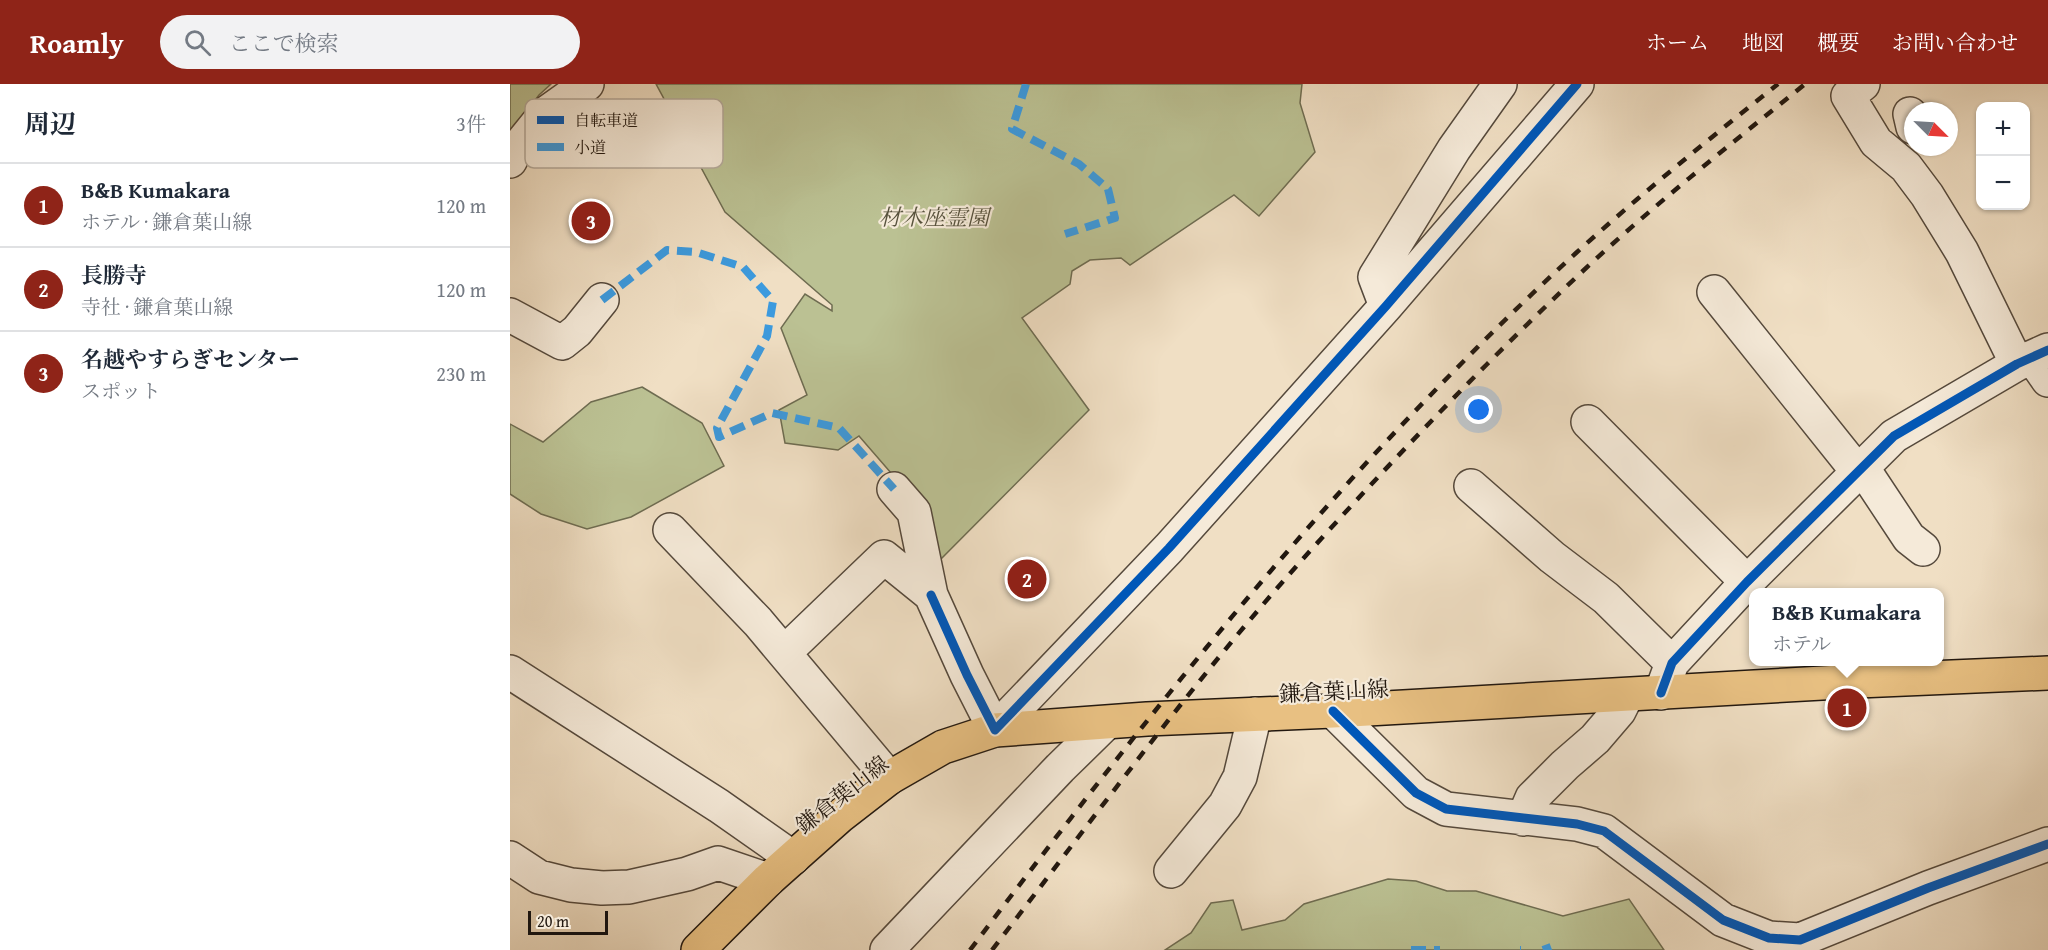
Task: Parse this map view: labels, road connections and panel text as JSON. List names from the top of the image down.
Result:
{
  "streets": {
    "main road": ["鎌倉葉山線"]
  },
  "parks": ["材木座霊園"],
  "legend": ["自転車道", "小道"],
  "scale_bar": "20 m",
  "north": "bottom right",
  "page": {
    "header": "Roamly",
    "search": "ここで検索",
    "nav": [
      "ホーム",
      "地図",
      "概要",
      "お問い合わせ"
    ],
    "heading": ["周辺", "3件"],
    "map_buttons": ["+", "−"],
    "list": [
      {
        "mark": "1",
        "name": "B&B Kumakara",
        "note": "ホテル · 鎌倉葉山線",
        "value": "120 m"
      },
      {
        "mark": "2",
        "name": "長勝寺",
        "note": "寺社 · 鎌倉葉山線",
        "value": "120 m"
      },
      {
        "mark": "3",
        "name": "名越やすらぎセンター",
        "note": "スポット",
        "value": "230 m"
      }
    ],
    "pins": ["3", "2", "1"],
    "popup": ["B&B Kumakara", "ホテル"],
    "scale": "20 m"
  }
}
